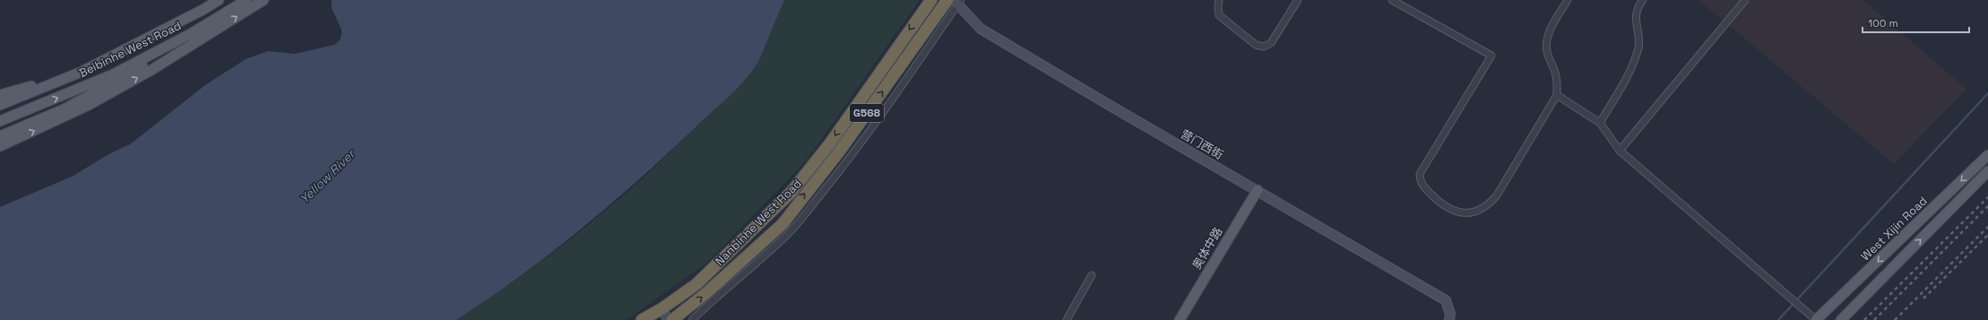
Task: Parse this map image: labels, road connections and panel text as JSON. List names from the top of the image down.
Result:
{
  "streets": {
    "highway": ["G568", "Nanbinhe West Road"],
    "main road": ["Beibinhe West Road", "West Xijin Road", "奥体中路"],
    "street": ["营门西街"]
  },
  "crossings": [
    ["营门西街", "Nanbinhe West Road"],
    ["营门西街", "奥体中路"]
  ],
  "water": ["Yellow River"],
  "scale_bar": "100 m"
}
